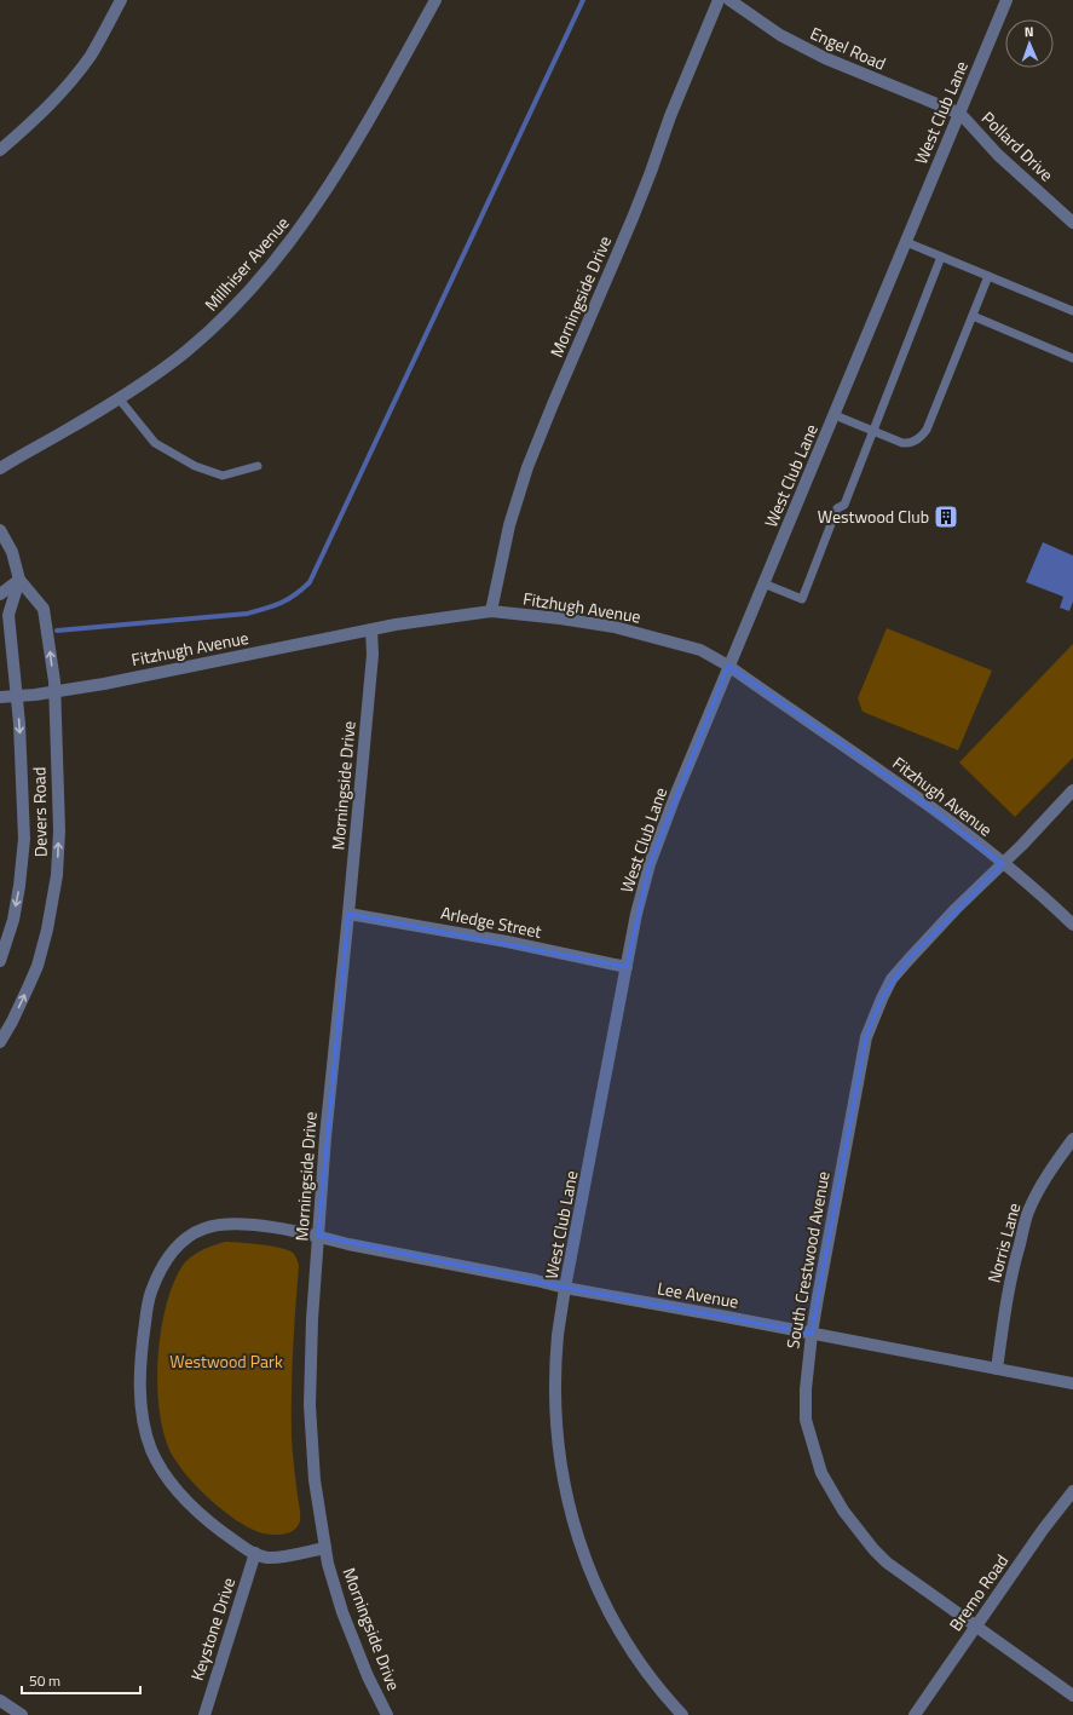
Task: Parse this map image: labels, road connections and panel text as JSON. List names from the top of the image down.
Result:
{
  "streets": {
    "street": [
      "Engel Road",
      "West Club Lane",
      "Pollard Drive",
      "Millhiser Avenue",
      "Morningside Drive",
      "Fitzhugh Avenue",
      "Devers Road",
      "Arledge Street",
      "Norris Lane",
      "South Crestwood Avenue",
      "Lee Avenue",
      "Bremo Road",
      "Keystone Drive"
    ]
  },
  "crossings": [
    ["Engel Road", "West Club Lane"],
    ["Engel Road", "Pollard Drive"],
    ["West Club Lane", "Pollard Drive"],
    ["West Club Lane", "Fitzhugh Avenue"],
    ["West Club Lane", "Arledge Street"],
    ["West Club Lane", "Lee Avenue"],
    ["Morningside Drive", "Fitzhugh Avenue"],
    ["Morningside Drive", "Arledge Street"],
    ["Morningside Drive", "Lee Avenue"],
    ["Fitzhugh Avenue", "Devers Road"],
    ["Fitzhugh Avenue", "South Crestwood Avenue"],
    ["Norris Lane", "Lee Avenue"],
    ["South Crestwood Avenue", "Lee Avenue"],
    ["South Crestwood Avenue", "Bremo Road"],
    ["Lee Avenue", "Keystone Drive"]
  ],
  "parks": ["Westwood Park"],
  "places": {
    "building": ["Westwood Club"]
  },
  "scale_bar": "50 m",
  "north": "top"
}
